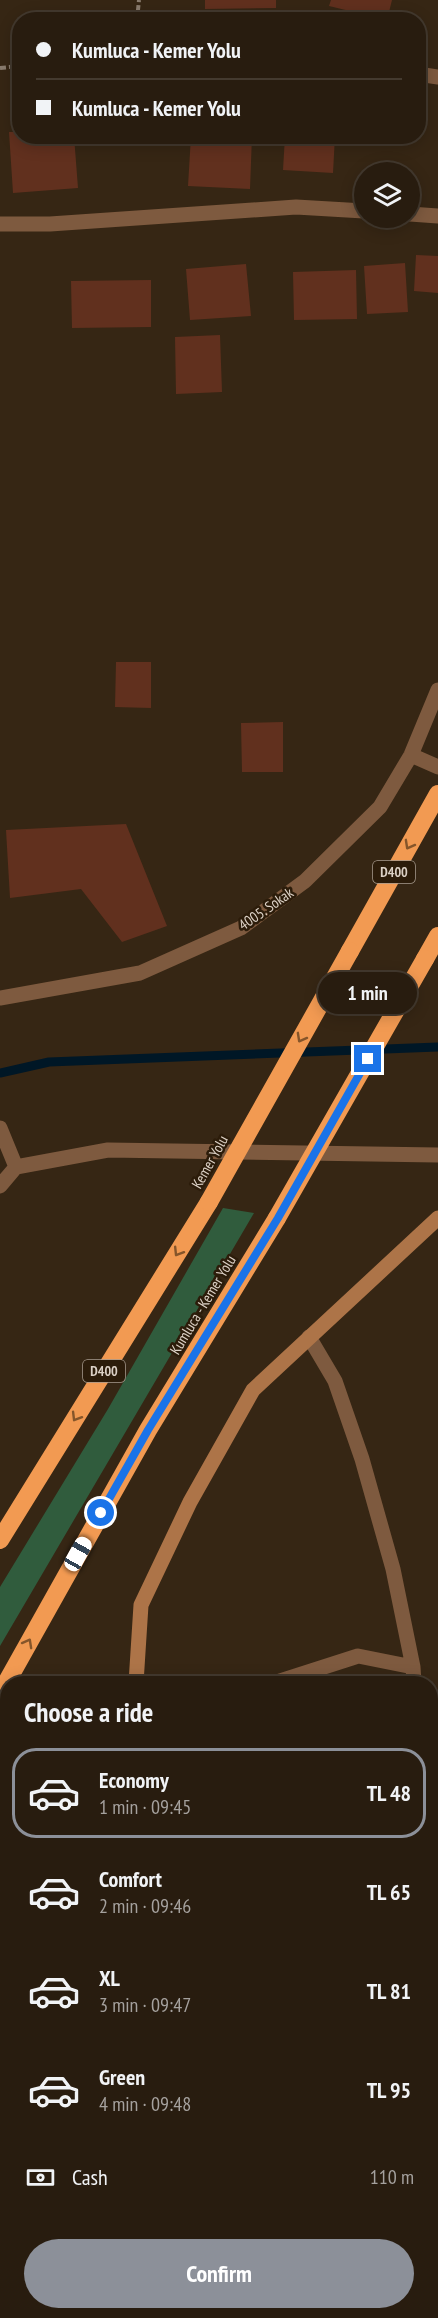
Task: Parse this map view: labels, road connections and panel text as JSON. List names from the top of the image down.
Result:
{
  "streets": {
    "highway": ["D400", "Kemer Yolu", "Kumluca - Kemer Yolu"],
    "street": ["4005. Sokak"]
  },
  "one_way": ["Kemer Yolu", "Kumluca - Kemer Yolu"],
  "page": {
    "banner": ["Kumluca - Kemer Yolu", "Kumluca - Kemer Yolu"],
    "bubble": "1 min",
    "heading": "Choose a ride",
    "list": [
      {
        "name": "Economy",
        "note": "1 min · 09:45",
        "value": "TL 48"
      },
      {
        "name": "Comfort",
        "note": "2 min · 09:46",
        "value": "TL 65"
      },
      {
        "name": "XL",
        "note": "3 min · 09:47",
        "value": "TL 81"
      },
      {
        "name": "Green",
        "note": "4 min · 09:48",
        "value": "TL 95"
      }
    ],
    "pay": ["Cash", "110 m"],
    "buttons": "Confirm"
  }
}
